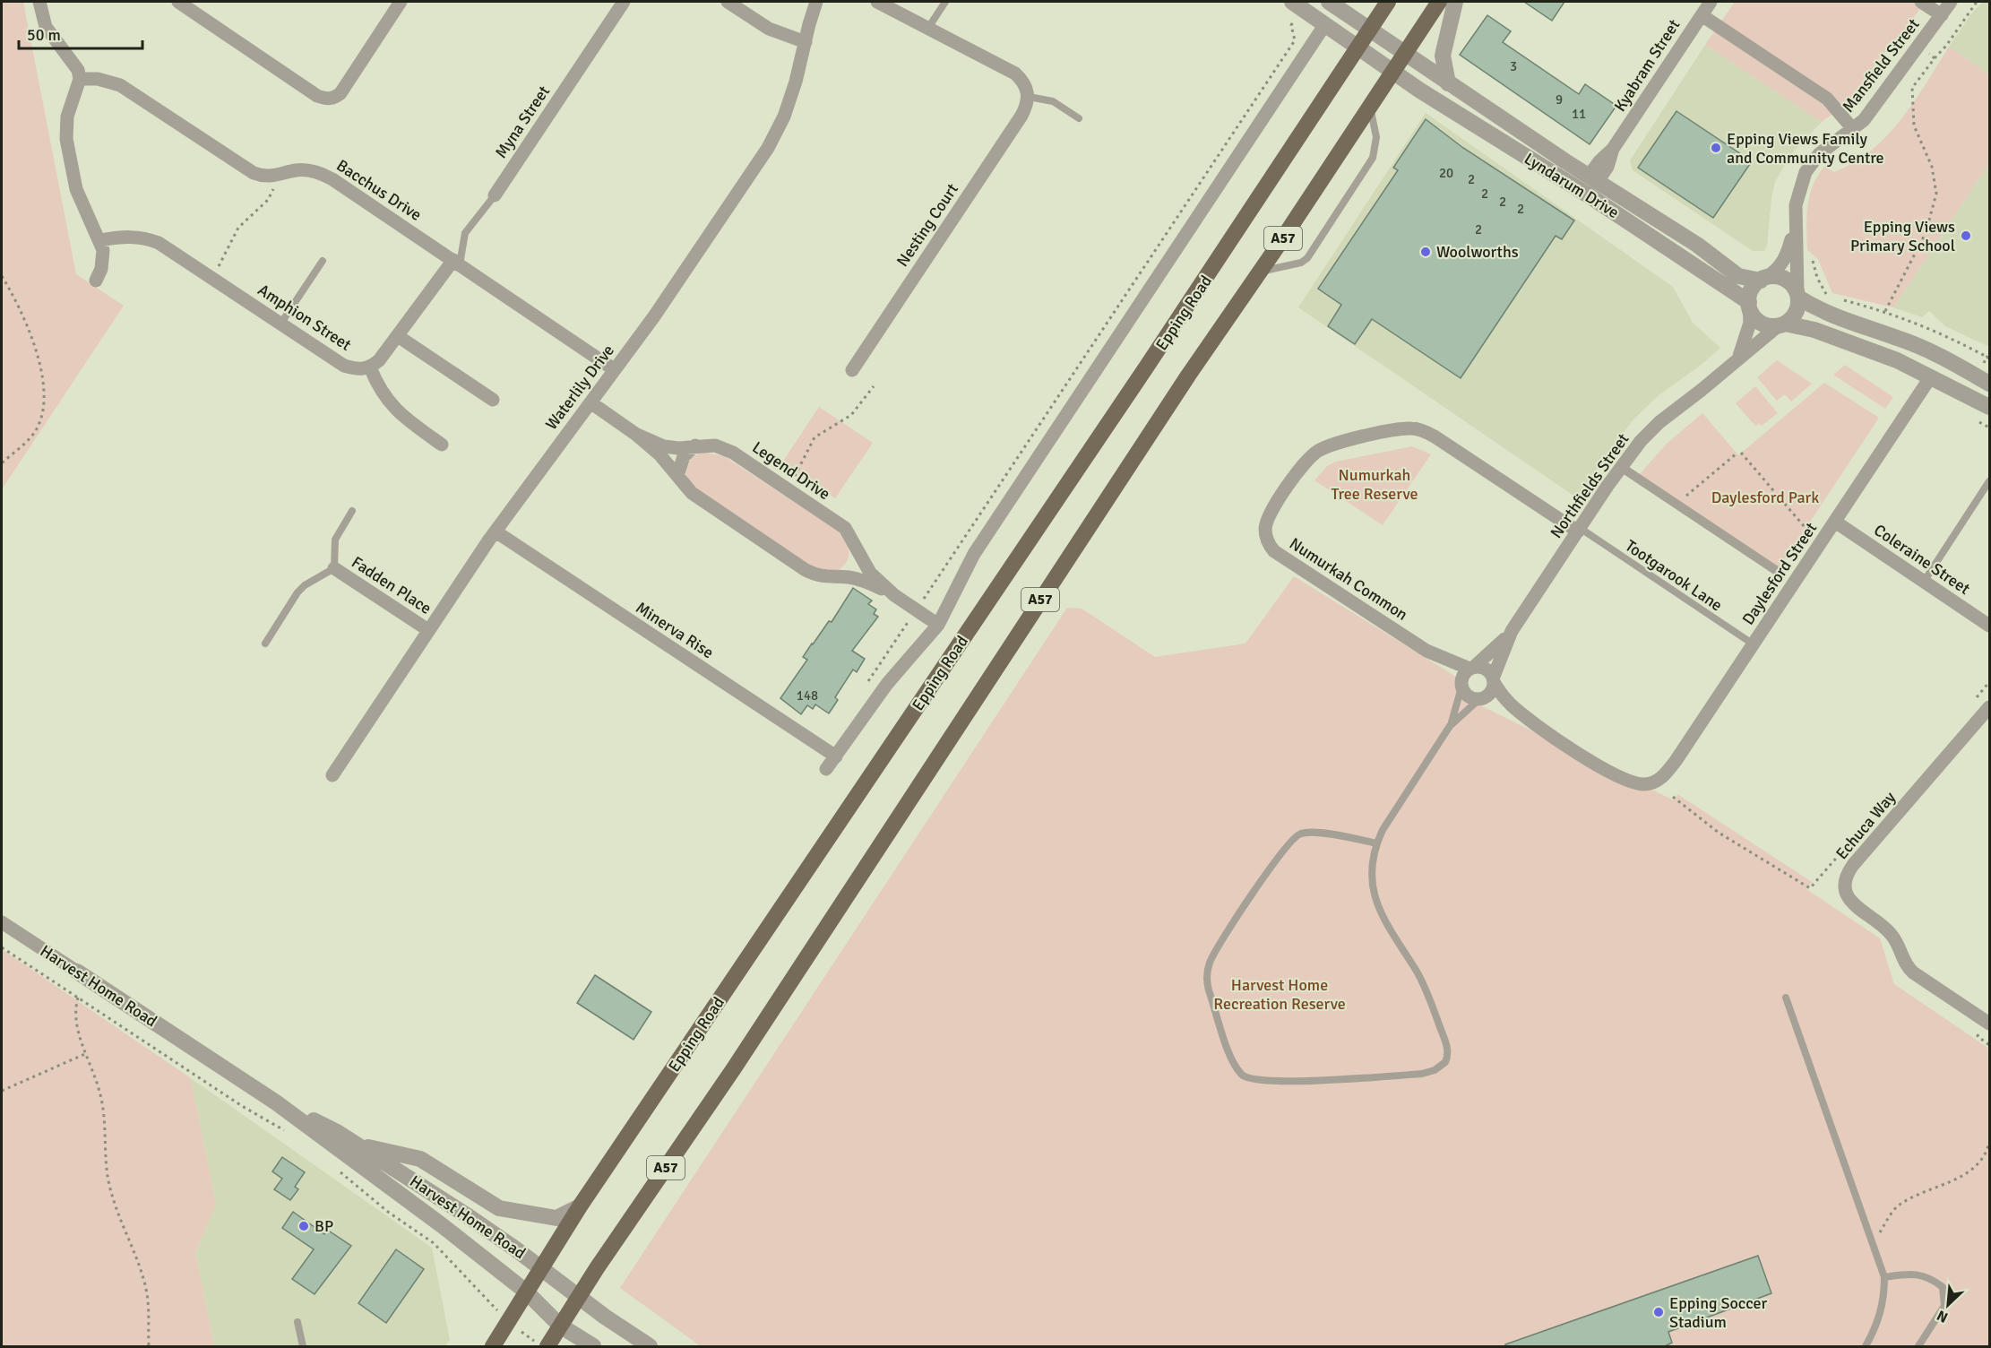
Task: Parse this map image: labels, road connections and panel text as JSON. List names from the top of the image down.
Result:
{
  "streets": {
    "main road": ["A57", "Epping Road"],
    "street": [
      "Kyabram Street",
      "Mansfield Street",
      "Myna Street",
      "Lyndarum Drive",
      "Bacchus Drive",
      "Nesting Court",
      "Amphion Street",
      "Waterlily Drive",
      "Legend Drive",
      "Northfields Street",
      "Coleraine Street",
      "Daylesford Street",
      "Numurkah Common",
      "Fadden Place",
      "Minerva Rise",
      "Echuca Way",
      "Harvest Home Road"
    ],
    "lane": ["Tootgarook Lane"]
  },
  "crossings": [
    ["Kyabram Street", "Lyndarum Drive"],
    ["Mansfield Street", "Lyndarum Drive"],
    ["Mansfield Street", "Northfields Street"],
    ["Myna Street", "Bacchus Drive"],
    ["Lyndarum Drive", "A57"],
    ["Lyndarum Drive", "Epping Road"],
    ["Lyndarum Drive", "Northfields Street"],
    ["Bacchus Drive", "Waterlily Drive"],
    ["A57", "Harvest Home Road"],
    ["Epping Road", "Legend Drive"],
    ["Epping Road", "Minerva Rise"],
    ["Epping Road", "Harvest Home Road"],
    ["Waterlily Drive", "Legend Drive"],
    ["Waterlily Drive", "Fadden Place"],
    ["Waterlily Drive", "Minerva Rise"],
    ["Northfields Street", "Tootgarook Lane"],
    ["Northfields Street", "Numurkah Common"],
    ["Coleraine Street", "Daylesford Street"],
    ["Daylesford Street", "Tootgarook Lane"],
    ["Tootgarook Lane", "Numurkah Common"]
  ],
  "parks": ["Numurkah Tree Reserve", "Daylesford Park", "Harvest Home Recreation Reserve"],
  "places": [
    "Epping Views Family and Community Centre",
    "Epping Views Primary School",
    "Woolworths",
    "BP",
    "Epping Soccer Stadium"
  ],
  "house_numbers": [
    "3",
    "9",
    "11",
    "20",
    "2",
    "2",
    "2",
    "2",
    "2",
    "148"
  ],
  "scale_bar": "50 m",
  "north": "bottom left"
}
